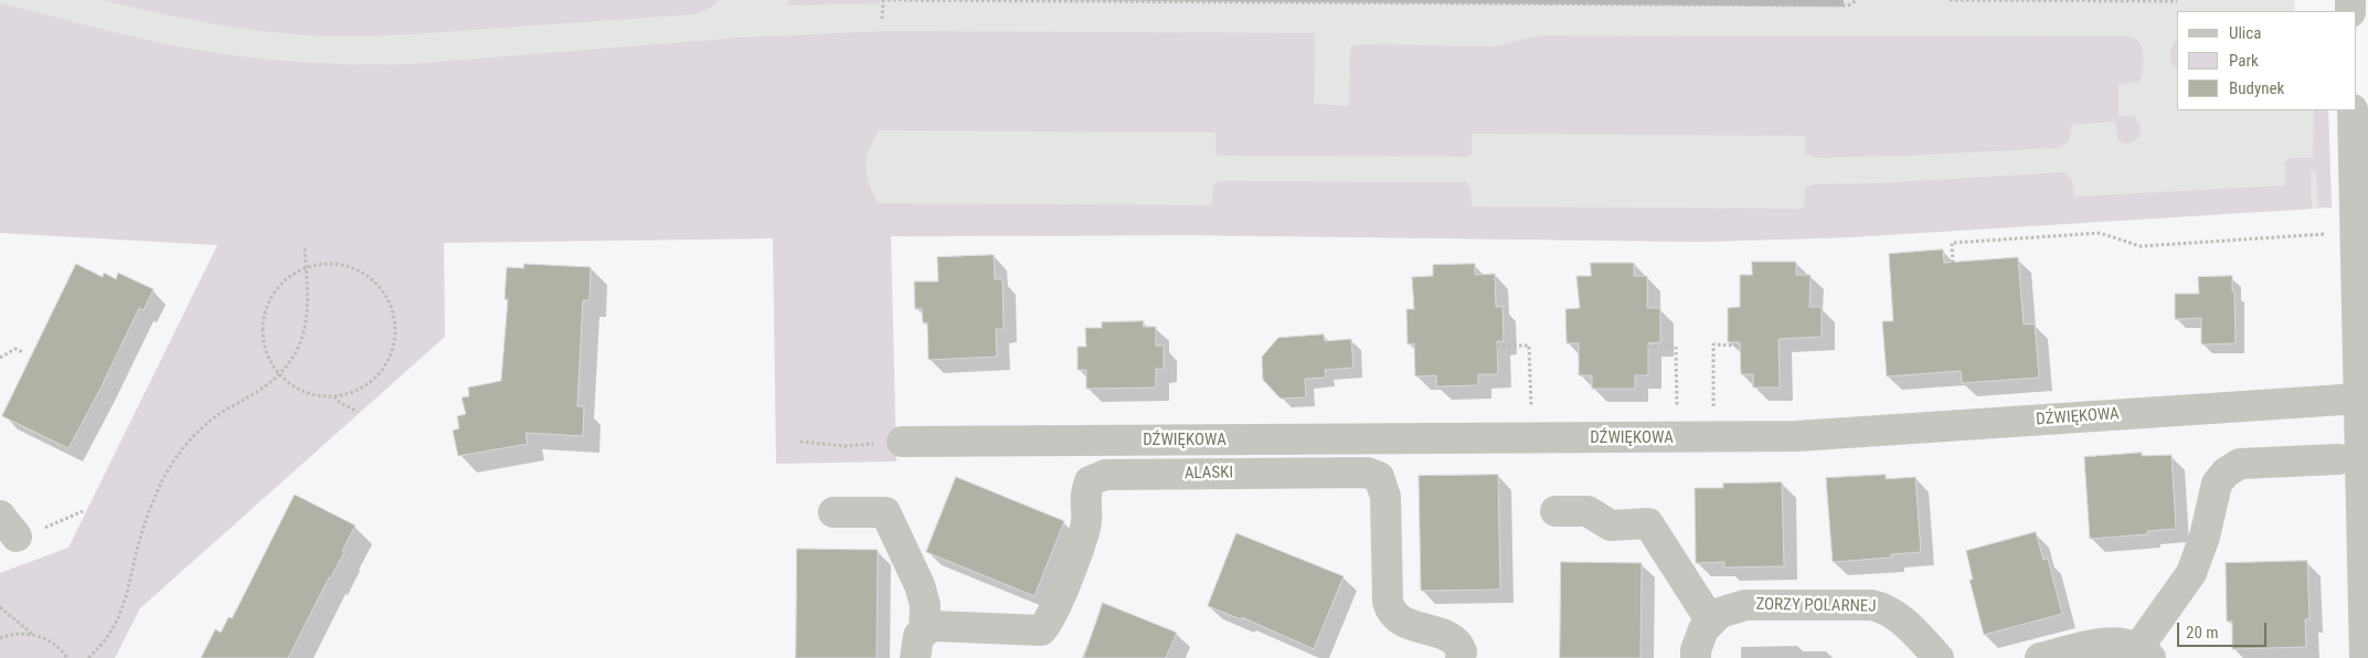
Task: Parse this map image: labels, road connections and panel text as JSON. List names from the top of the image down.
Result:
{
  "streets": {
    "street": ["DŹWIĘKOWA", "ALASKI", "ZORZY POLARNEJ"]
  },
  "legend": ["Ulica", "Park", "Budynek"],
  "scale_bar": "20 m"
}
